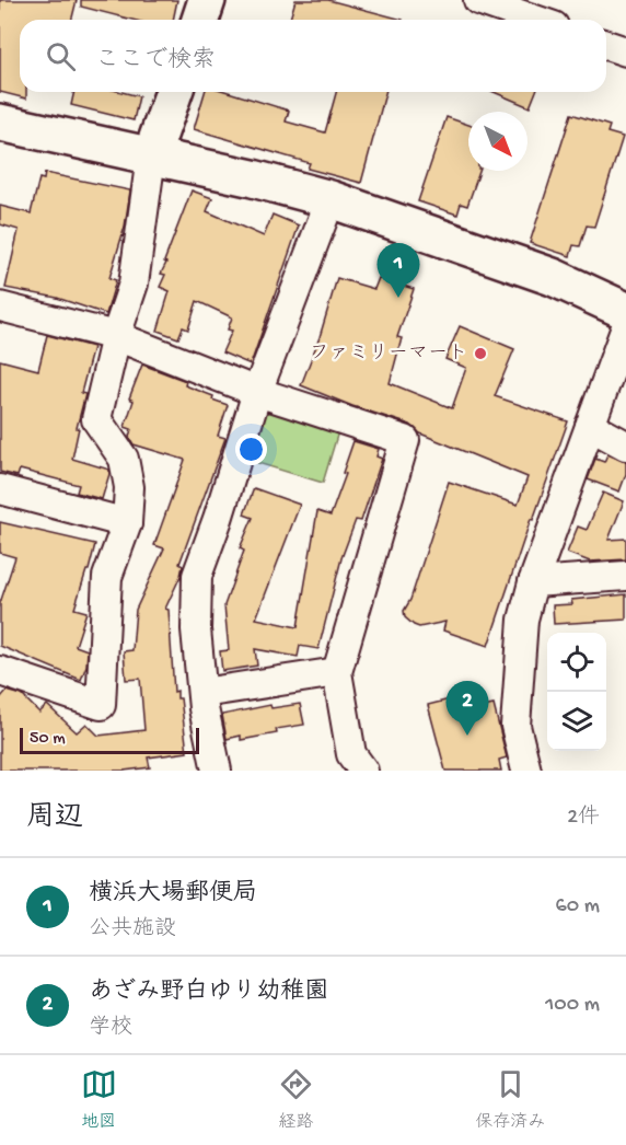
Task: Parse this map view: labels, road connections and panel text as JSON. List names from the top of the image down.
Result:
{
  "places": ["ファミリーマート"],
  "scale_bar": "50 m",
  "north": "bottom right",
  "page": {
    "search": "ここで検索",
    "pins": ["1", "2"],
    "scale": "50 m",
    "heading": ["周辺", "2件"],
    "list": [
      {
        "mark": "1",
        "name": "横浜大場郵便局",
        "note": "公共施設",
        "value": "60 m"
      },
      {
        "mark": "2",
        "name": "あざみ野白ゆり幼稚園",
        "note": "学校",
        "value": "100 m"
      }
    ],
    "nav": ["地図", "経路", "保存済み"]
  }
}
